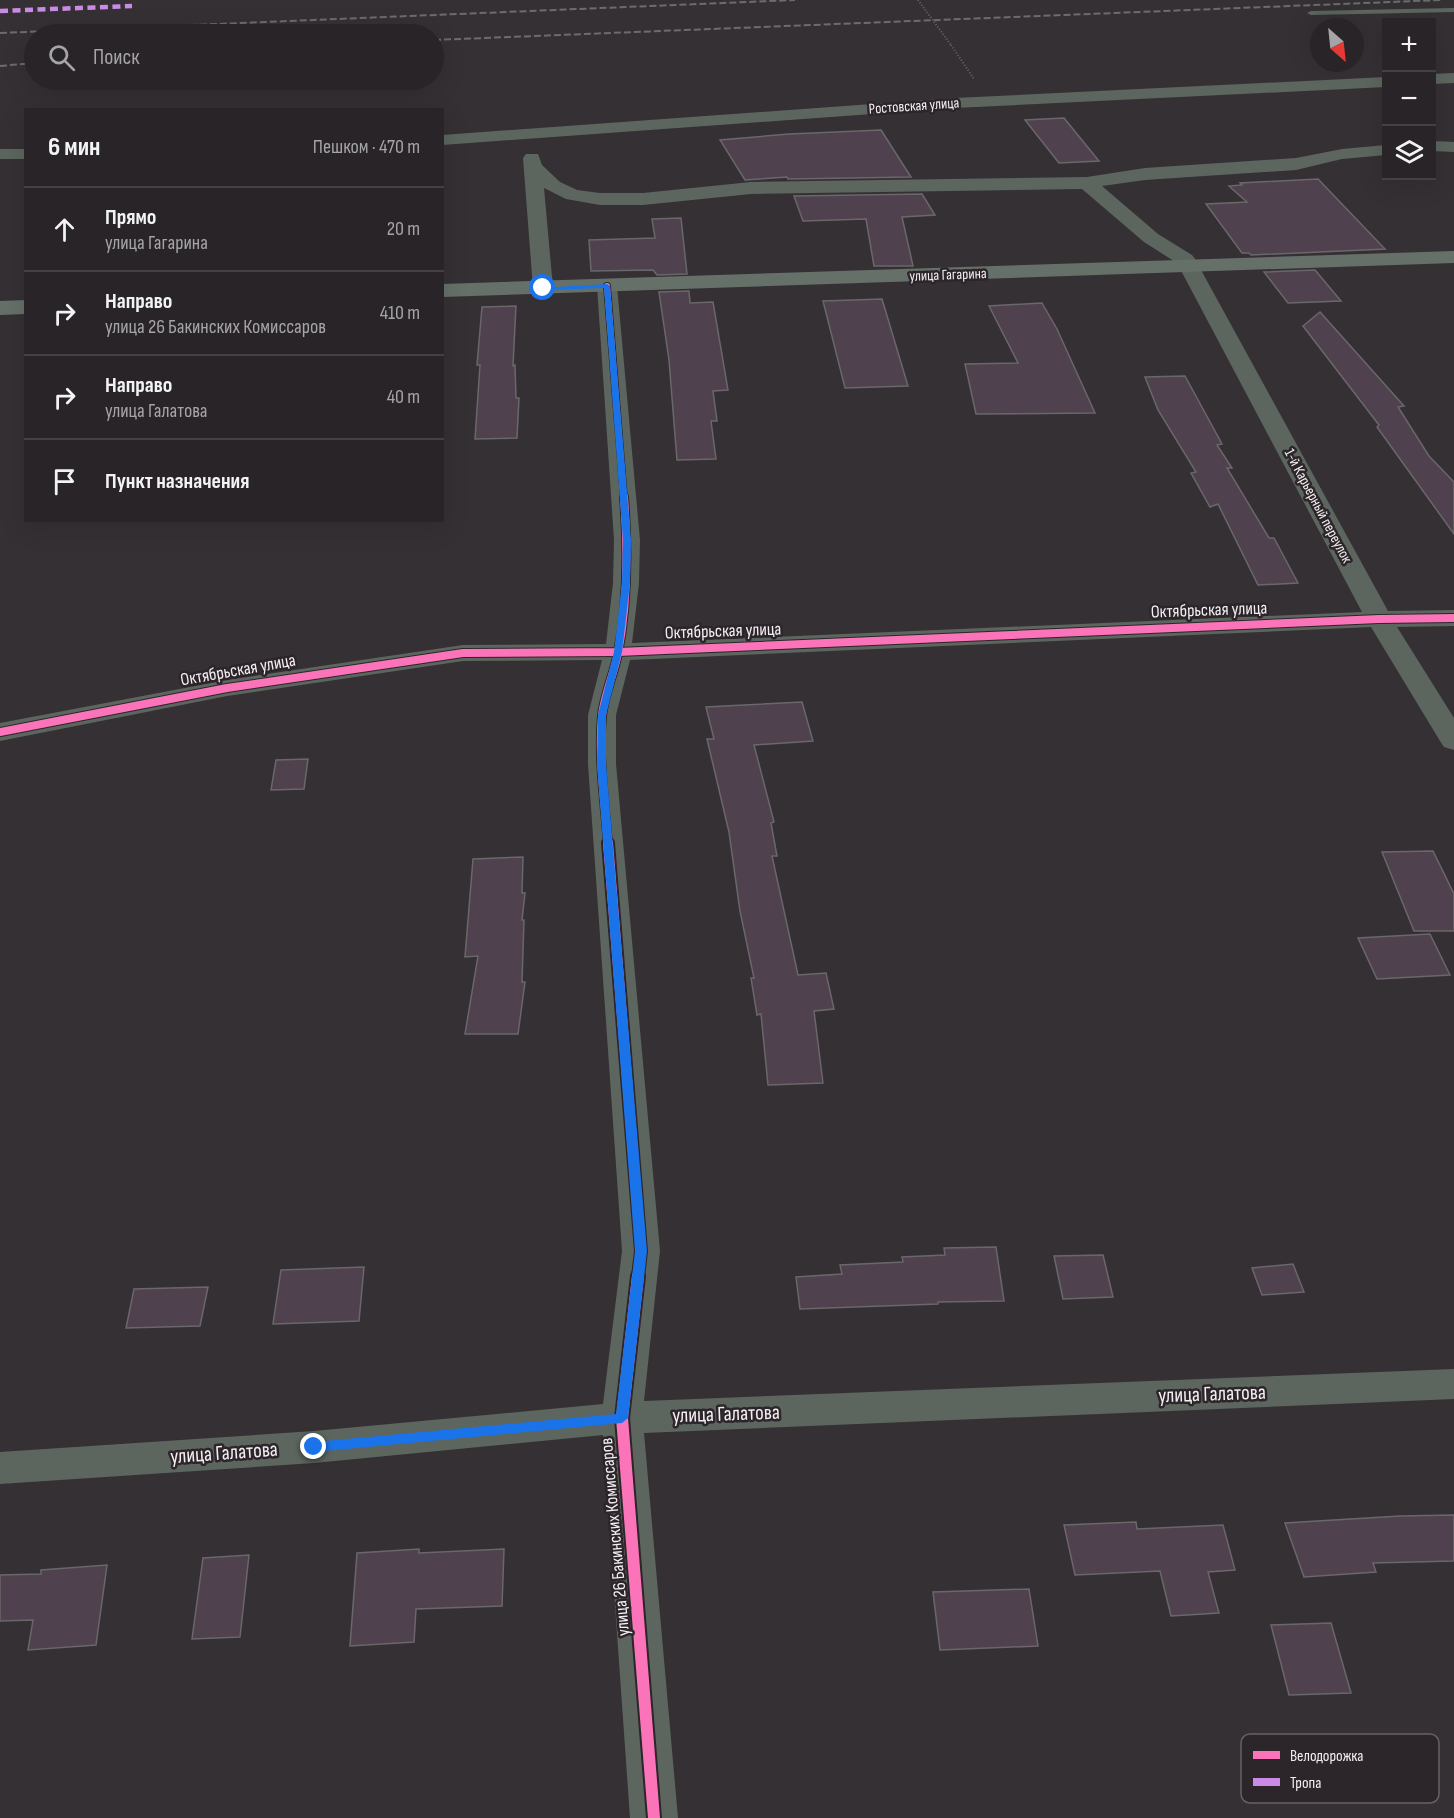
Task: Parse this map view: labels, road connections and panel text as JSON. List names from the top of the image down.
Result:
{
  "streets": {
    "main road": ["улица Гагарина"],
    "street": [
      "Ростовская улица",
      "1-й Карьерный переулок",
      "Октябрьская улица",
      "улица Галатова",
      "улица 26 Бакинских Комиссаров"
    ]
  },
  "crossings": [
    ["улица Гагарина", "1-й Карьерный переулок"],
    ["улица Гагарина", "улица 26 Бакинских Комиссаров"],
    ["1-й Карьерный переулок", "Октябрьская улица"],
    ["Октябрьская улица", "улица 26 Бакинских Комиссаров"],
    ["улица Галатова", "улица 26 Бакинских Комиссаров"]
  ],
  "legend": ["Велодорожка", "Тропа"],
  "north": "bottom right",
  "page": {
    "map_buttons": ["+", "−"],
    "search": "Поиск",
    "heading": ["6 мин", "Пешком · 470 m"],
    "list": [
      ["Прямо", "улица Гагарина", "20 m"],
      ["Направо", "улица 26 Бакинских Комиссаров", "410 m"],
      ["Направо", "улица Галатова", "40 m"],
      "Пункт назначения"
    ]
  }
}
